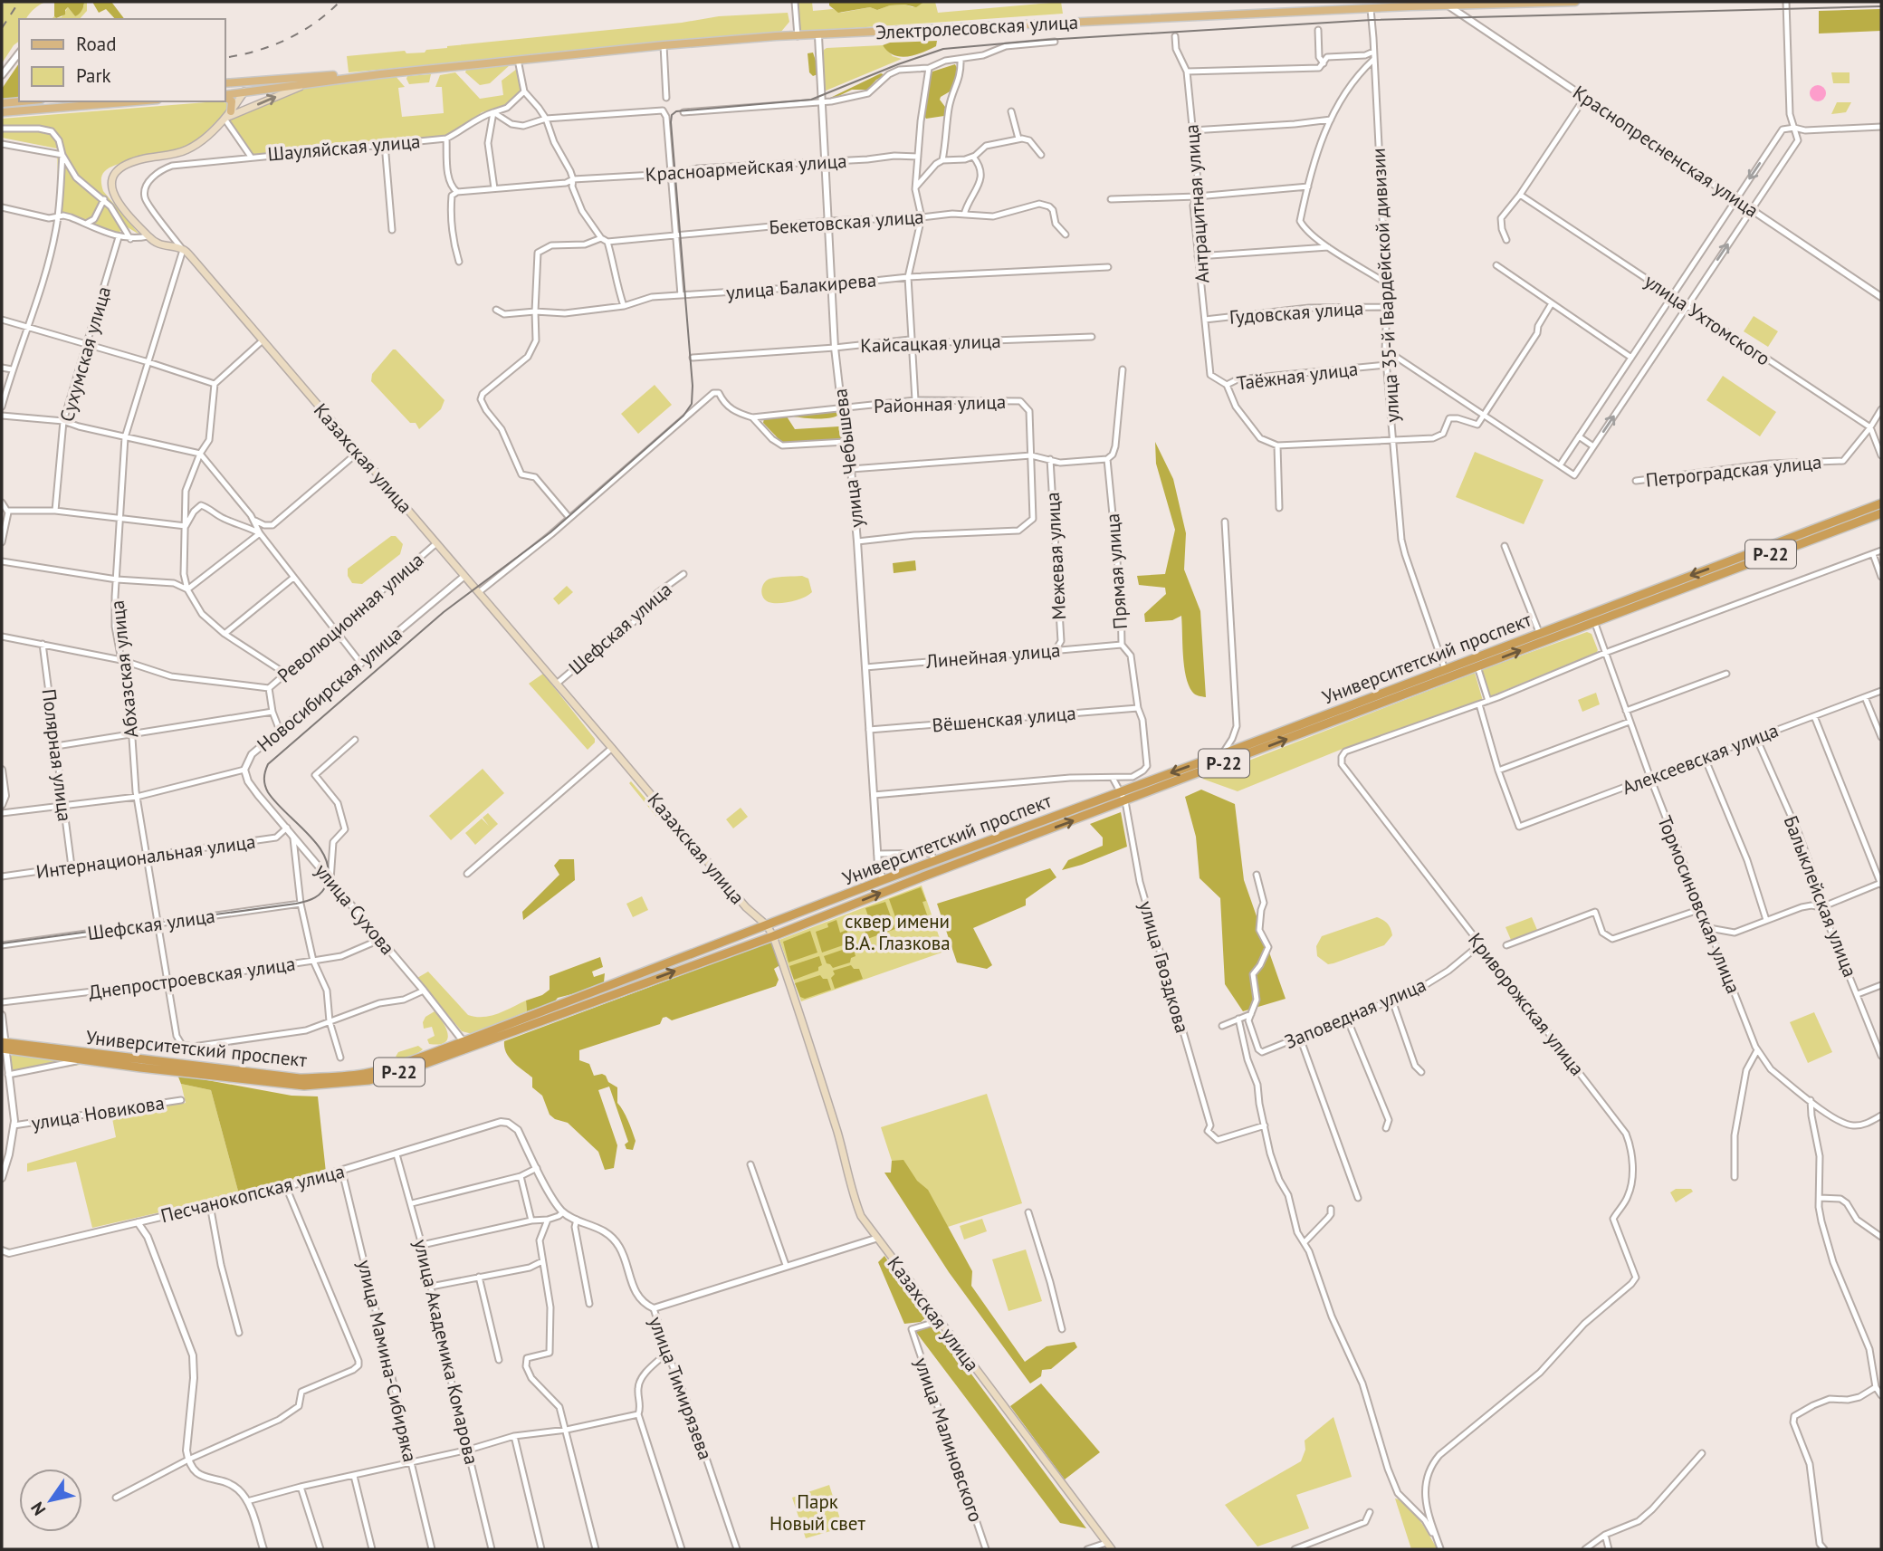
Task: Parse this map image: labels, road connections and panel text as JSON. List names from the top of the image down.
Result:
{
  "streets": {
    "highway": ["Р-22", "Университетский проспект"],
    "main road": ["Электролесовская улица", "Казахская улица"],
    "street": [
      "Шауляйская улица",
      "Краснопресненская улица",
      "Красноармейская улица",
      "Антрацитная улица",
      "Бекетовская улица",
      "улица 35-й Гвардейской дивизии",
      "улица Балакирева",
      "Гудовская улица",
      "улица Ухтомского",
      "Кайсацкая улица",
      "Сухумская улица",
      "Таёжная улица",
      "Районная улица",
      "улица Чебышева",
      "Петроградская улица",
      "Межевая улица",
      "Прямая улица",
      "Революционная улица",
      "Шефская улица",
      "Линейная улица",
      "Абхазская улица",
      "Новосибирская улица",
      "Вёшенская улица",
      "Полярная улица",
      "Алексеевская улица",
      "Интернациональная улица",
      "Балыклейская улица",
      "Тормосиновская улица",
      "улица Сухова",
      "улица Гвоздкова",
      "Днепростроевская улица",
      "Криворожская улица",
      "Заповедная улица",
      "улица Новикова",
      "Песчанокопская улица",
      "улица Академика Комарова",
      "улица Мамина-Сибиряка",
      "улица Тимирязева",
      "улица Малиновского"
    ]
  },
  "crossings": [
    ["Электролесовская улица", "Краснопресненская улица"],
    ["Электролесовская улица", "улица 35-й Гвардейской дивизии"],
    ["Электролесовская улица", "улица Чебышева"],
    ["Красноармейская улица", "улица Чебышева"],
    ["Антрацитная улица", "Гудовская улица"],
    ["Антрацитная улица", "Таёжная улица"],
    ["Бекетовская улица", "улица Чебышева"],
    ["улица 35-й Гвардейской дивизии", "Гудовская улица"],
    ["улица 35-й Гвардейской дивизии", "Таёжная улица"],
    ["улица 35-й Гвардейской дивизии", "Университетский проспект"],
    ["улица Балакирева", "улица Чебышева"],
    ["улица Ухтомского", "Петроградская улица"],
    ["Кайсацкая улица", "улица Чебышева"],
    ["Районная улица", "улица Чебышева"],
    ["Казахская улица", "Революционная улица"],
    ["Казахская улица", "Шефская улица"],
    ["Казахская улица", "Университетский проспект"],
    ["Казахская улица", "Абхазская улица"],
    ["Казахская улица", "Новосибирская улица"],
    ["Казахская улица", "улица Малиновского"],
    ["улица Чебышева", "Линейная улица"],
    ["улица Чебышева", "Университетский проспект"],
    ["улица Чебышева", "Вёшенская улица"],
    ["Межевая улица", "Линейная улица"],
    ["Прямая улица", "Линейная улица"],
    ["Прямая улица", "Вёшенская улица"],
    ["Прямая улица", "улица Гвоздкова"],
    ["Революционная улица", "Абхазская улица"],
    ["Революционная улица", "Полярная улица"],
    ["Шефская улица", "Абхазская улица"],
    ["Университетский проспект", "Тормосиновская улица"],
    ["Университетский проспект", "улица Сухова"],
    ["Университетский проспект", "улица Гвоздкова"],
    ["Абхазская улица", "Новосибирская улица"],
    ["Абхазская улица", "Интернациональная улица"],
    ["Абхазская улица", "Днепростроевская улица"],
    ["Новосибирская улица", "Полярная улица"],
    ["Новосибирская улица", "улица Сухова"],
    ["Полярная улица", "Интернациональная улица"],
    ["Алексеевская улица", "Балыклейская улица"],
    ["Алексеевская улица", "Тормосиновская улица"],
    ["Интернациональная улица", "улица Сухова"],
    ["улица Сухова", "Днепростроевская улица"],
    ["Криворожская улица", "Заповедная улица"],
    ["Песчанокопская улица", "улица Академика Комарова"],
    ["Песчанокопская улица", "улица Мамина-Сибиряка"]
  ],
  "parks": ["сквер имени В.А. Глазкова", "Парк Новый свет"],
  "legend": ["Road", "Park"],
  "north": "bottom left"
}
